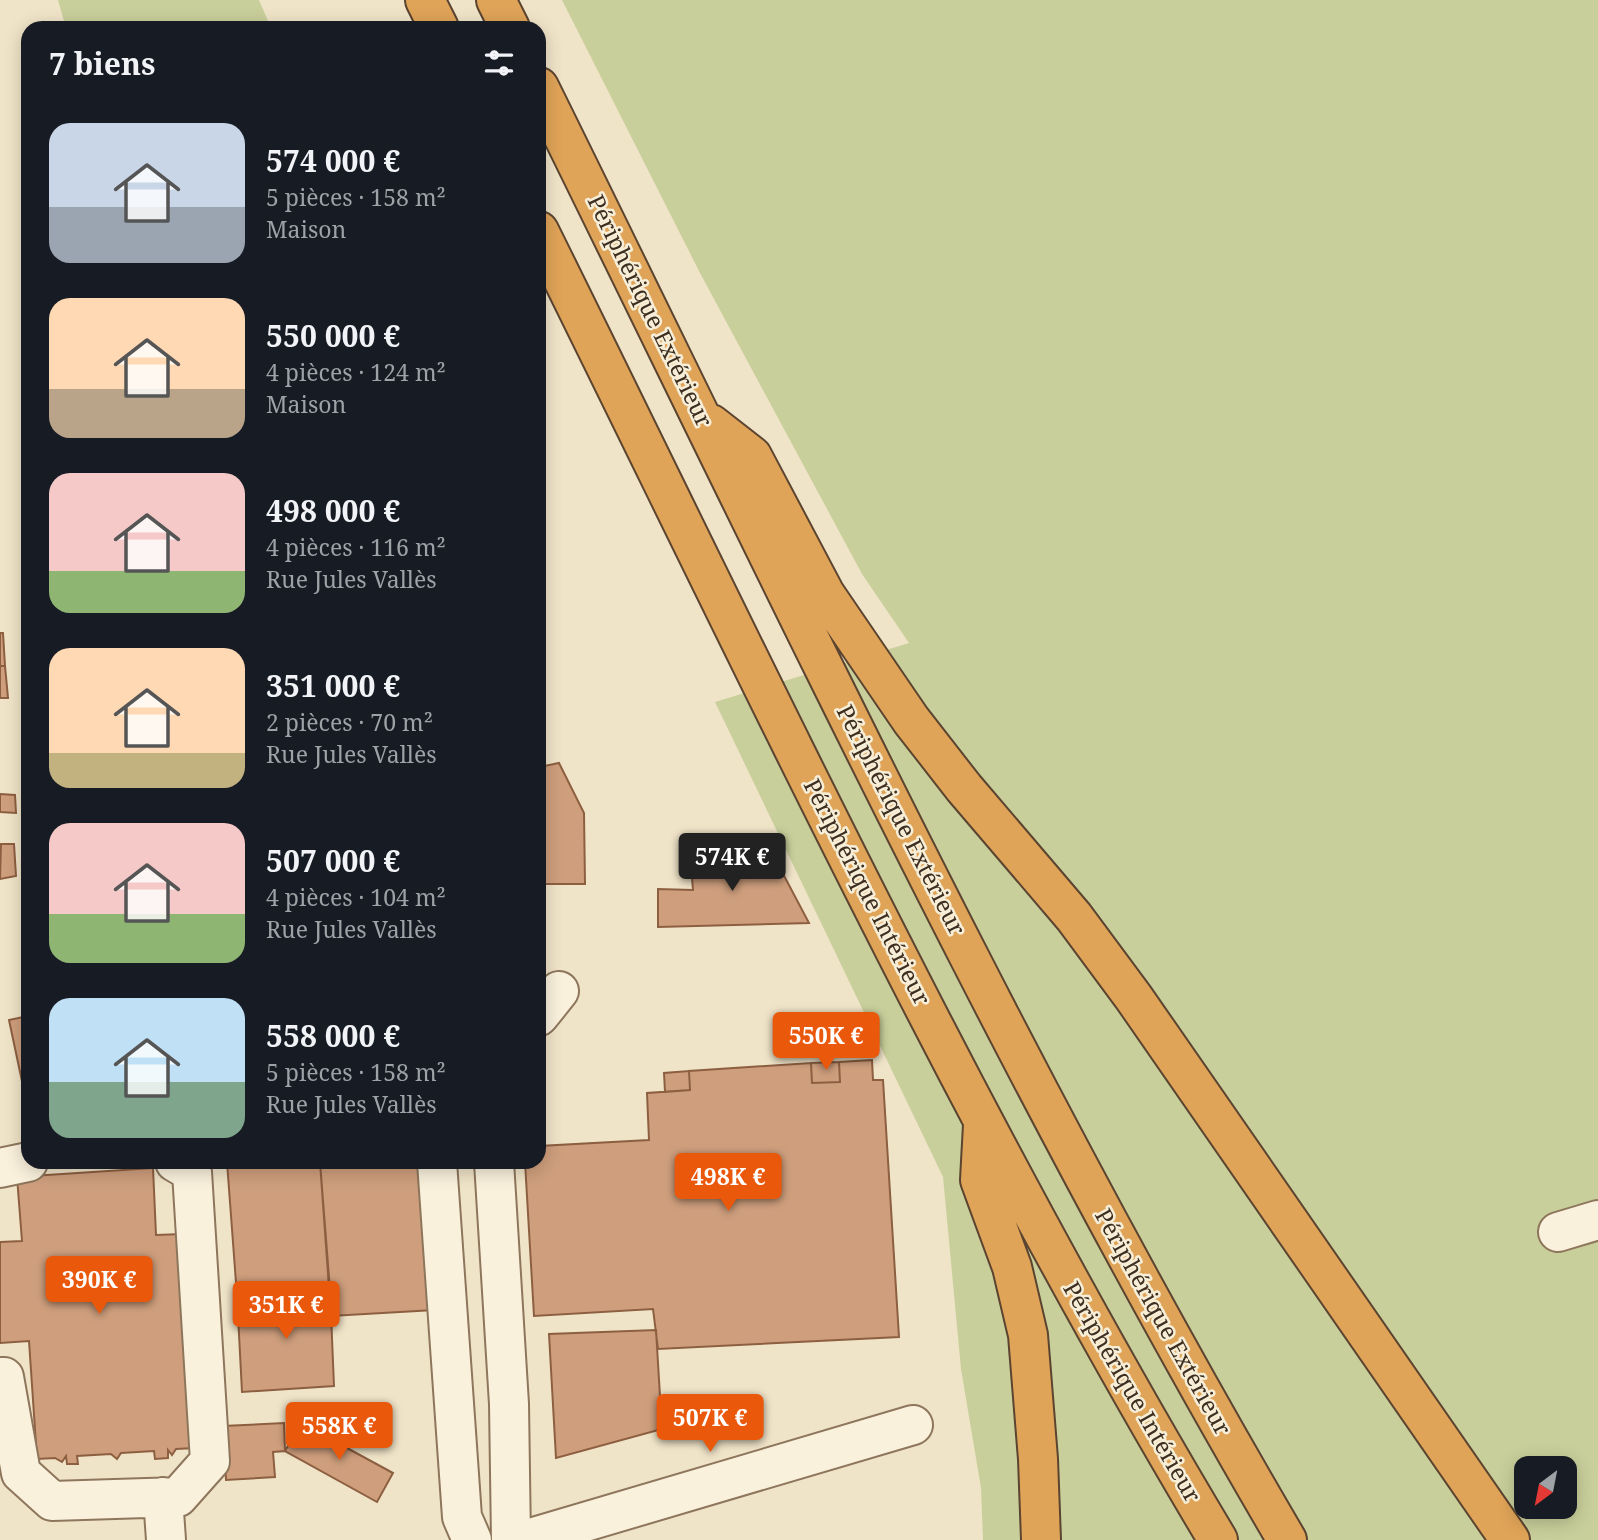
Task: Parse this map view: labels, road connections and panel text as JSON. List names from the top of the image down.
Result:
{
  "streets": {
    "highway": ["Périphérique Extérieur", "Périphérique Intérieur"]
  },
  "north": "bottom left",
  "page": {
    "heading": "7 biens",
    "list": [
      {
        "name": "574 000 €",
        "note": "5 pièces · 158 m² · Maison"
      },
      {
        "name": "550 000 €",
        "note": "4 pièces · 124 m² · Maison"
      },
      {
        "name": "498 000 €",
        "note": "4 pièces · 116 m² · Rue Jules Vallès"
      },
      {
        "name": "351 000 €",
        "note": "2 pièces · 70 m² · Rue Jules Vallès"
      },
      {
        "name": "507 000 €",
        "note": "4 pièces · 104 m² · Rue Jules Vallès"
      },
      {
        "name": "558 000 €",
        "note": "5 pièces · 158 m² · Rue Jules Vallès"
      }
    ],
    "price": [
      "574K €",
      "550K €",
      "498K €",
      "390K €",
      "351K €",
      "507K €",
      "558K €"
    ]
  }
}
